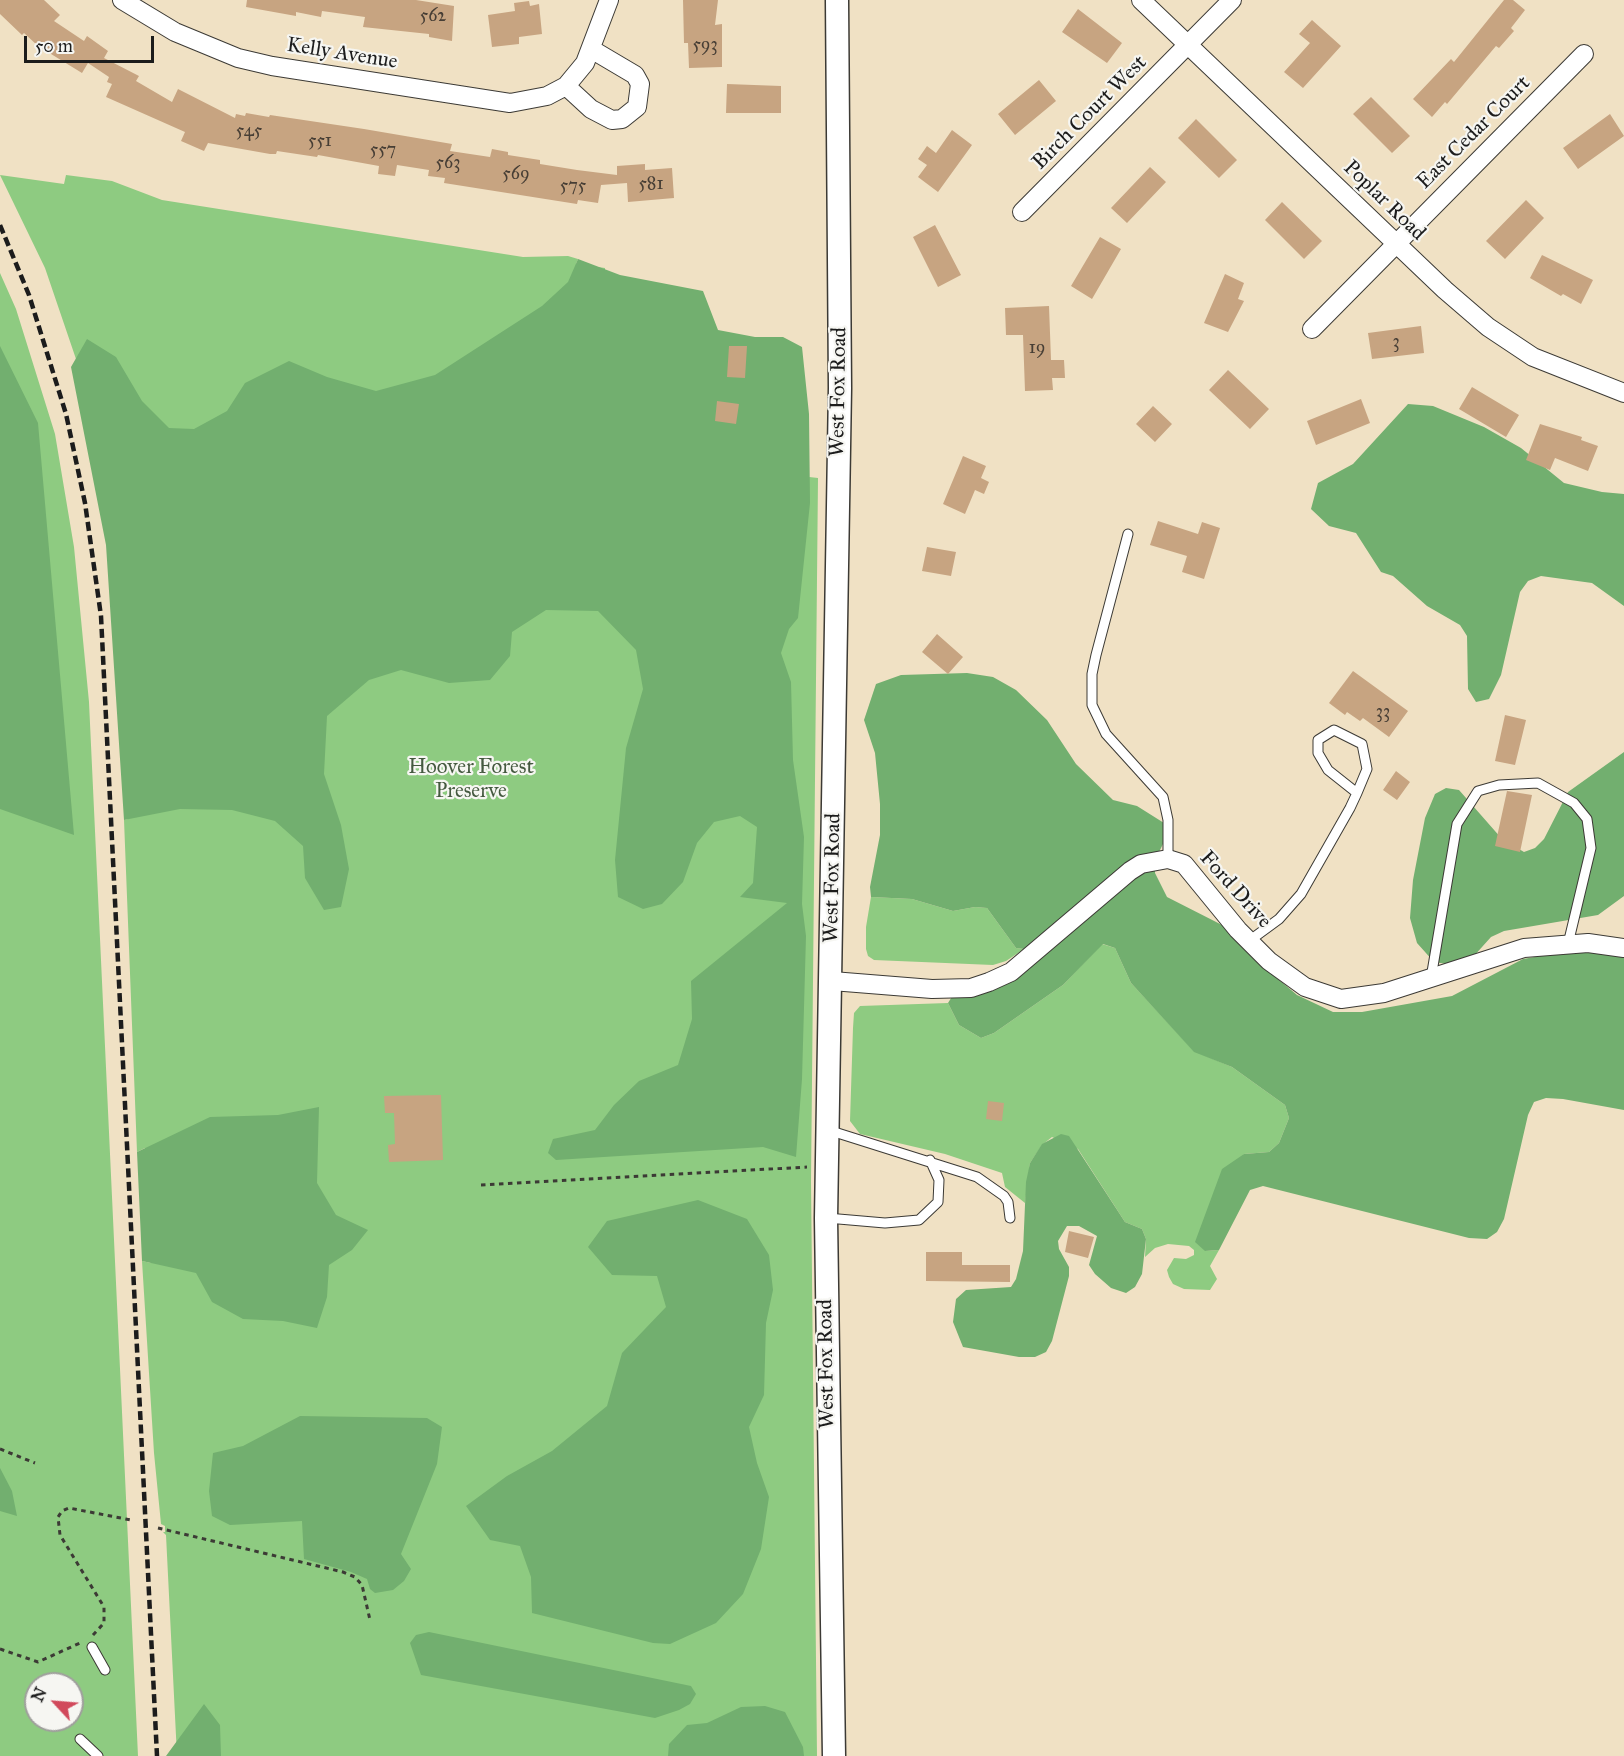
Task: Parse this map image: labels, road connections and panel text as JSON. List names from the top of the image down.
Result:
{
  "streets": {
    "street": [
      "Kelly Avenue",
      "Birch Court West",
      "East Cedar Court",
      "Poplar Road",
      "West Fox Road",
      "Ford Drive"
    ]
  },
  "crossings": [
    ["Birch Court West", "Poplar Road"],
    ["East Cedar Court", "Poplar Road"],
    ["West Fox Road", "Ford Drive"]
  ],
  "parks": ["Hoover Forest Preserve"],
  "house_numbers": [
    "562",
    "593",
    "545",
    "551",
    "557",
    "563",
    "569",
    "581",
    "575",
    "3",
    "19",
    "33"
  ],
  "scale_bar": "50 m",
  "north": "top left"
}
